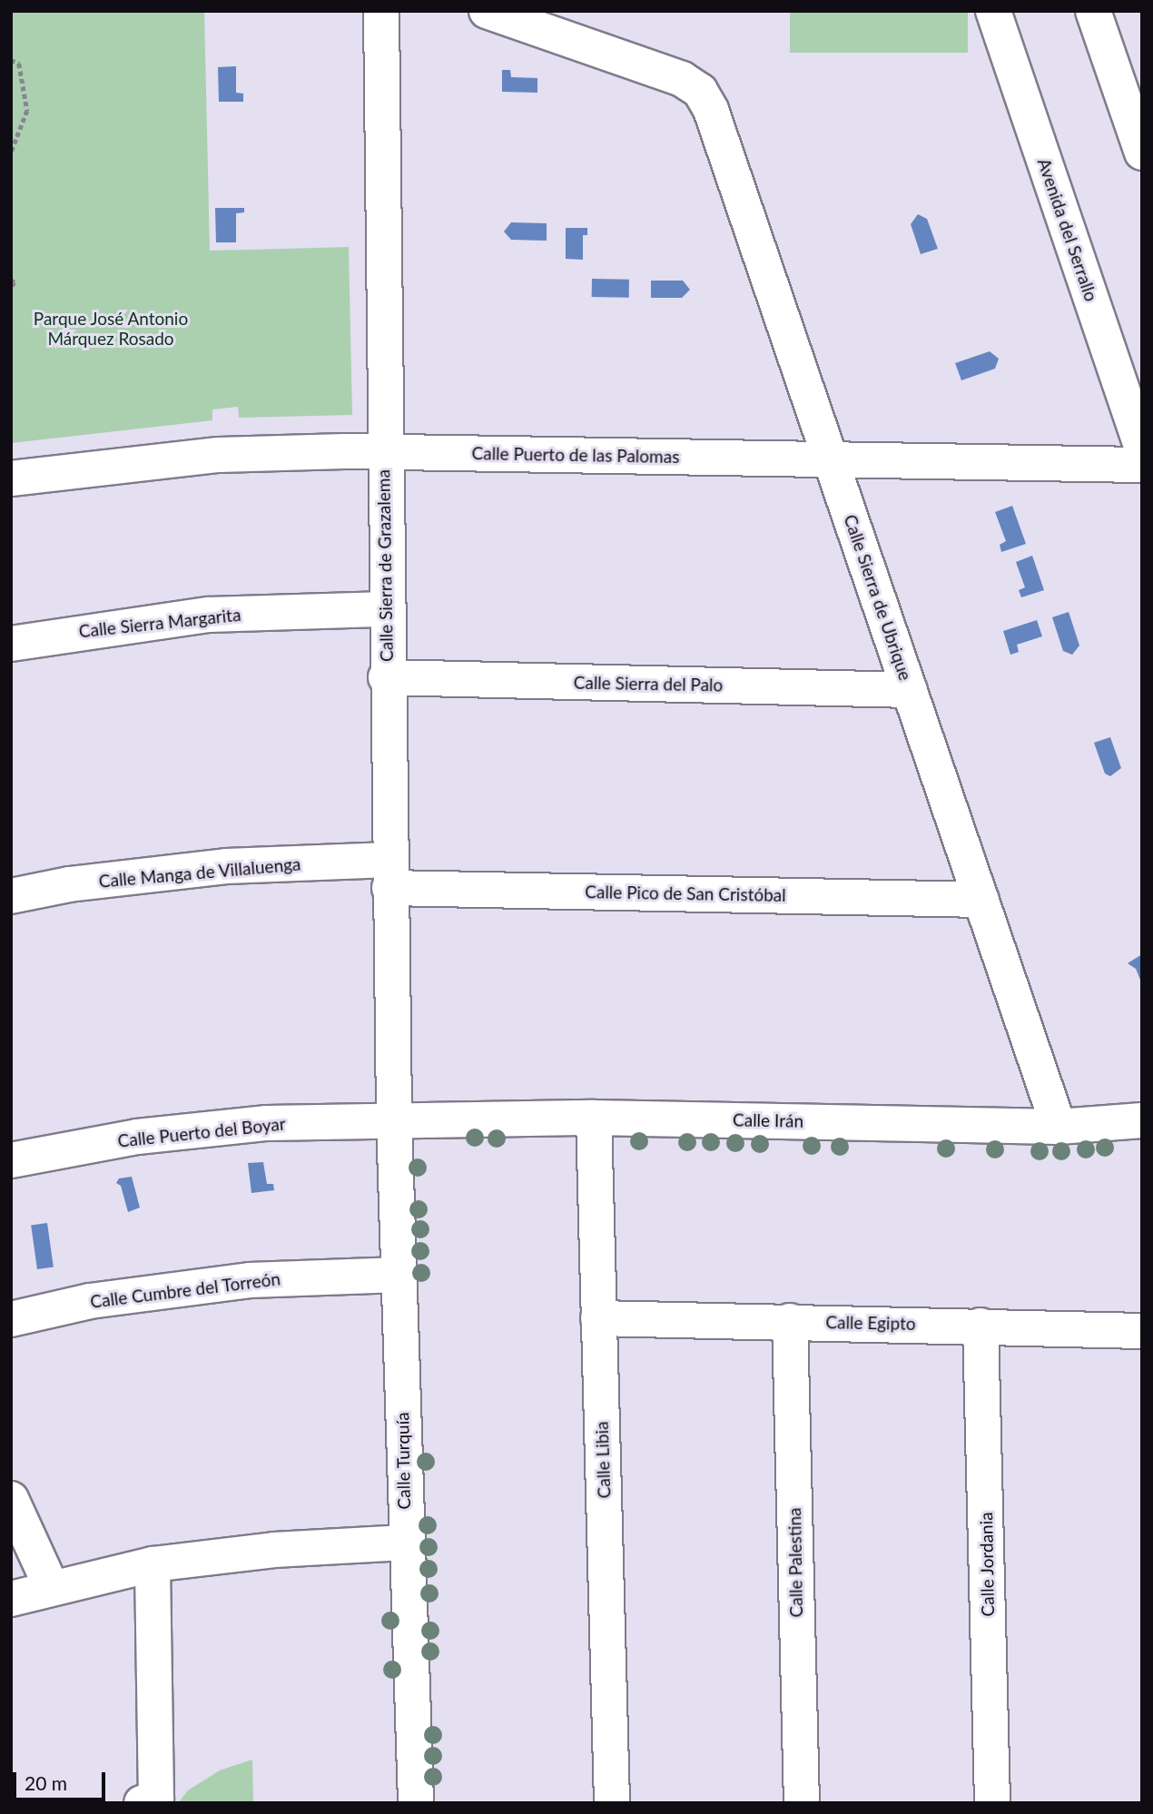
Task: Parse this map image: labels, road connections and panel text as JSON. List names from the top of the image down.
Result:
{
  "streets": {
    "street": [
      "Avenida del Serrallo",
      "Calle Puerto de las Palomas",
      "Calle Sierra de Grazalema",
      "Calle Sierra de Ubrique",
      "Calle Sierra Margarita",
      "Calle Sierra del Palo",
      "Calle Manga de Villaluenga",
      "Calle Pico de San Cristóbal",
      "Calle Irán",
      "Calle Puerto del Boyar",
      "Calle Cumbre del Torreón",
      "Calle Egipto",
      "Calle Libia",
      "Calle Turquía",
      "Calle Palestina",
      "Calle Jordania"
    ]
  },
  "crossings": [
    ["Calle Puerto de las Palomas", "Calle Sierra de Grazalema"],
    ["Calle Puerto de las Palomas", "Calle Sierra de Ubrique"],
    ["Calle Sierra de Grazalema", "Calle Sierra Margarita"],
    ["Calle Sierra de Grazalema", "Calle Sierra del Palo"],
    ["Calle Sierra de Grazalema", "Calle Manga de Villaluenga"],
    ["Calle Sierra de Grazalema", "Calle Pico de San Cristóbal"],
    ["Calle Sierra de Grazalema", "Calle Irán"],
    ["Calle Sierra de Grazalema", "Calle Puerto del Boyar"],
    ["Calle Sierra de Grazalema", "Calle Turquía"],
    ["Calle Sierra de Ubrique", "Calle Sierra del Palo"],
    ["Calle Sierra de Ubrique", "Calle Pico de San Cristóbal"],
    ["Calle Sierra de Ubrique", "Calle Irán"],
    ["Calle Manga de Villaluenga", "Calle Pico de San Cristóbal"],
    ["Calle Irán", "Calle Puerto del Boyar"],
    ["Calle Irán", "Calle Libia"],
    ["Calle Irán", "Calle Turquía"],
    ["Calle Puerto del Boyar", "Calle Turquía"],
    ["Calle Cumbre del Torreón", "Calle Turquía"],
    ["Calle Egipto", "Calle Libia"],
    ["Calle Egipto", "Calle Palestina"],
    ["Calle Egipto", "Calle Jordania"]
  ],
  "parks": ["Parque José Antonio Márquez Rosado"],
  "scale_bar": "20 m"
}
